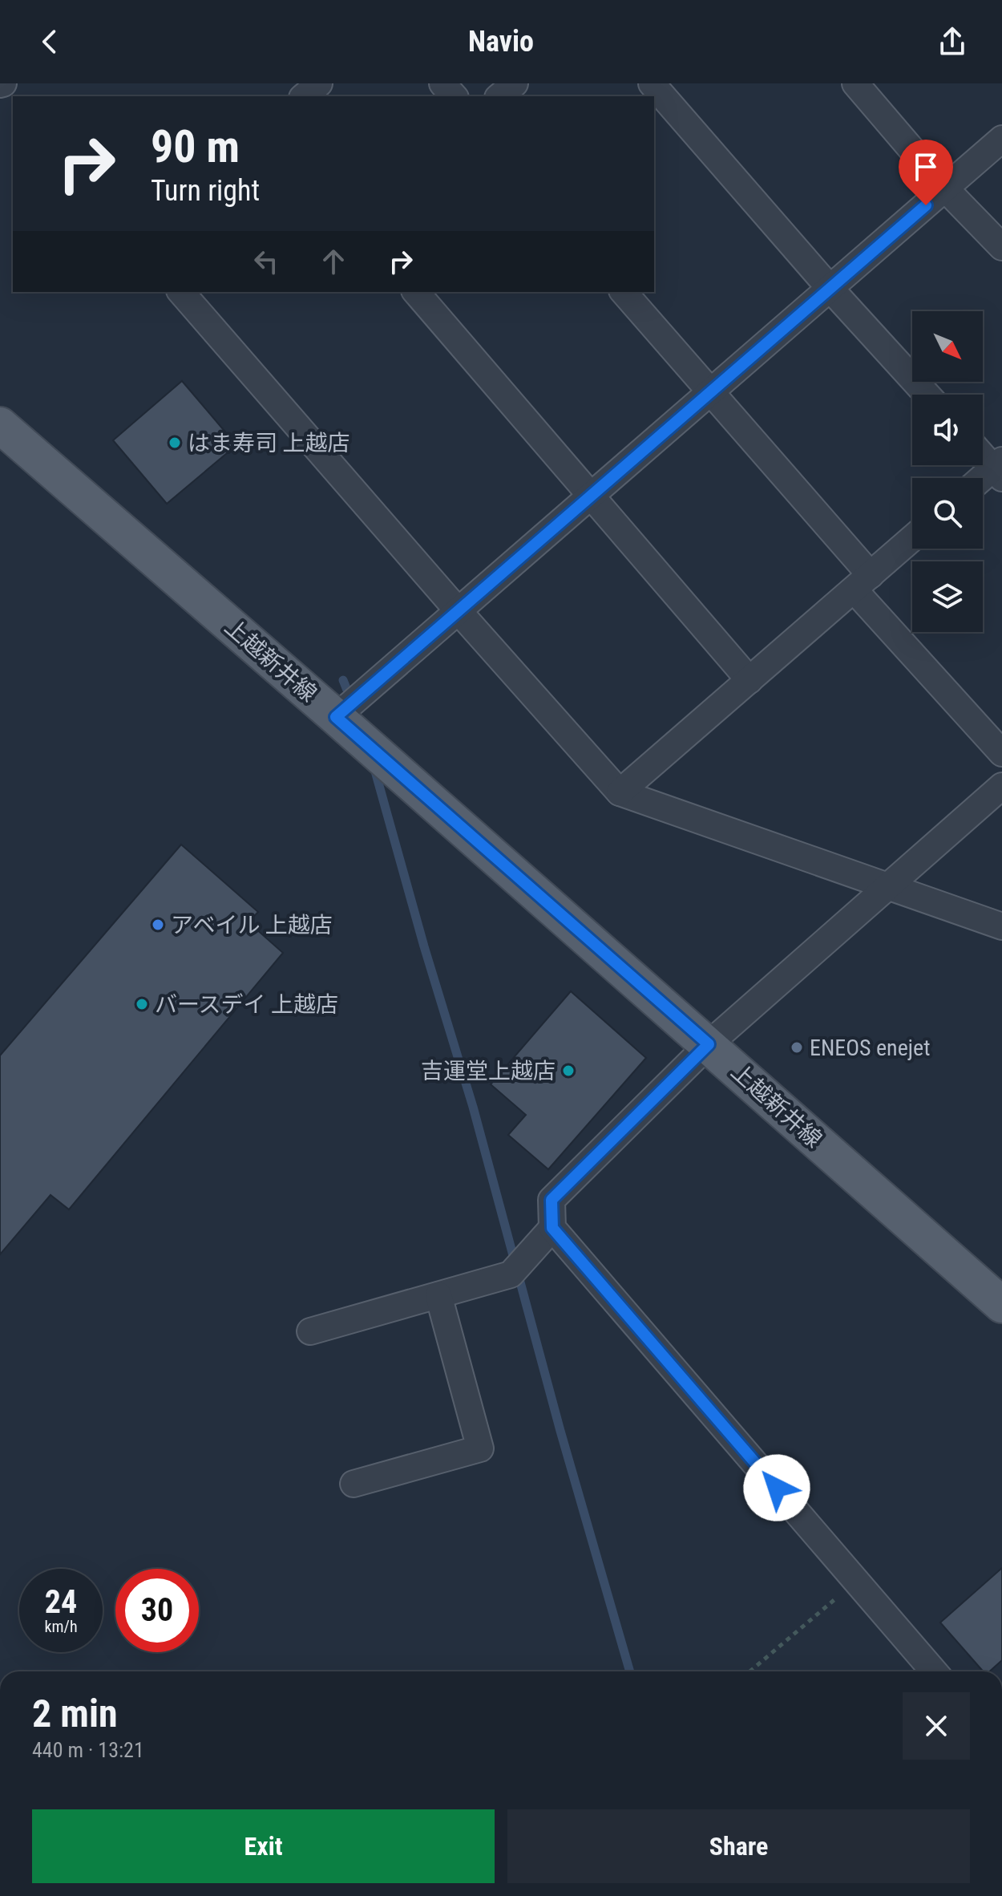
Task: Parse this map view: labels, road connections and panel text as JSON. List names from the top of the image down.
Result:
{
  "streets": {
    "main road": ["上越新井線"]
  },
  "places": [
    "はま寿司 上越店",
    "アベイル 上越店",
    "バースデイ 上越店",
    "ENEOS enejet",
    "吉運堂上越店"
  ],
  "north": "bottom right",
  "page": {
    "header": "Navio",
    "turn": ["90 m", "Turn right"],
    "speed": "24 km/h",
    "limit": "30",
    "heading": ["2 min", "440 m · 13:21"],
    "buttons": ["Exit", "Share"]
  }
}
